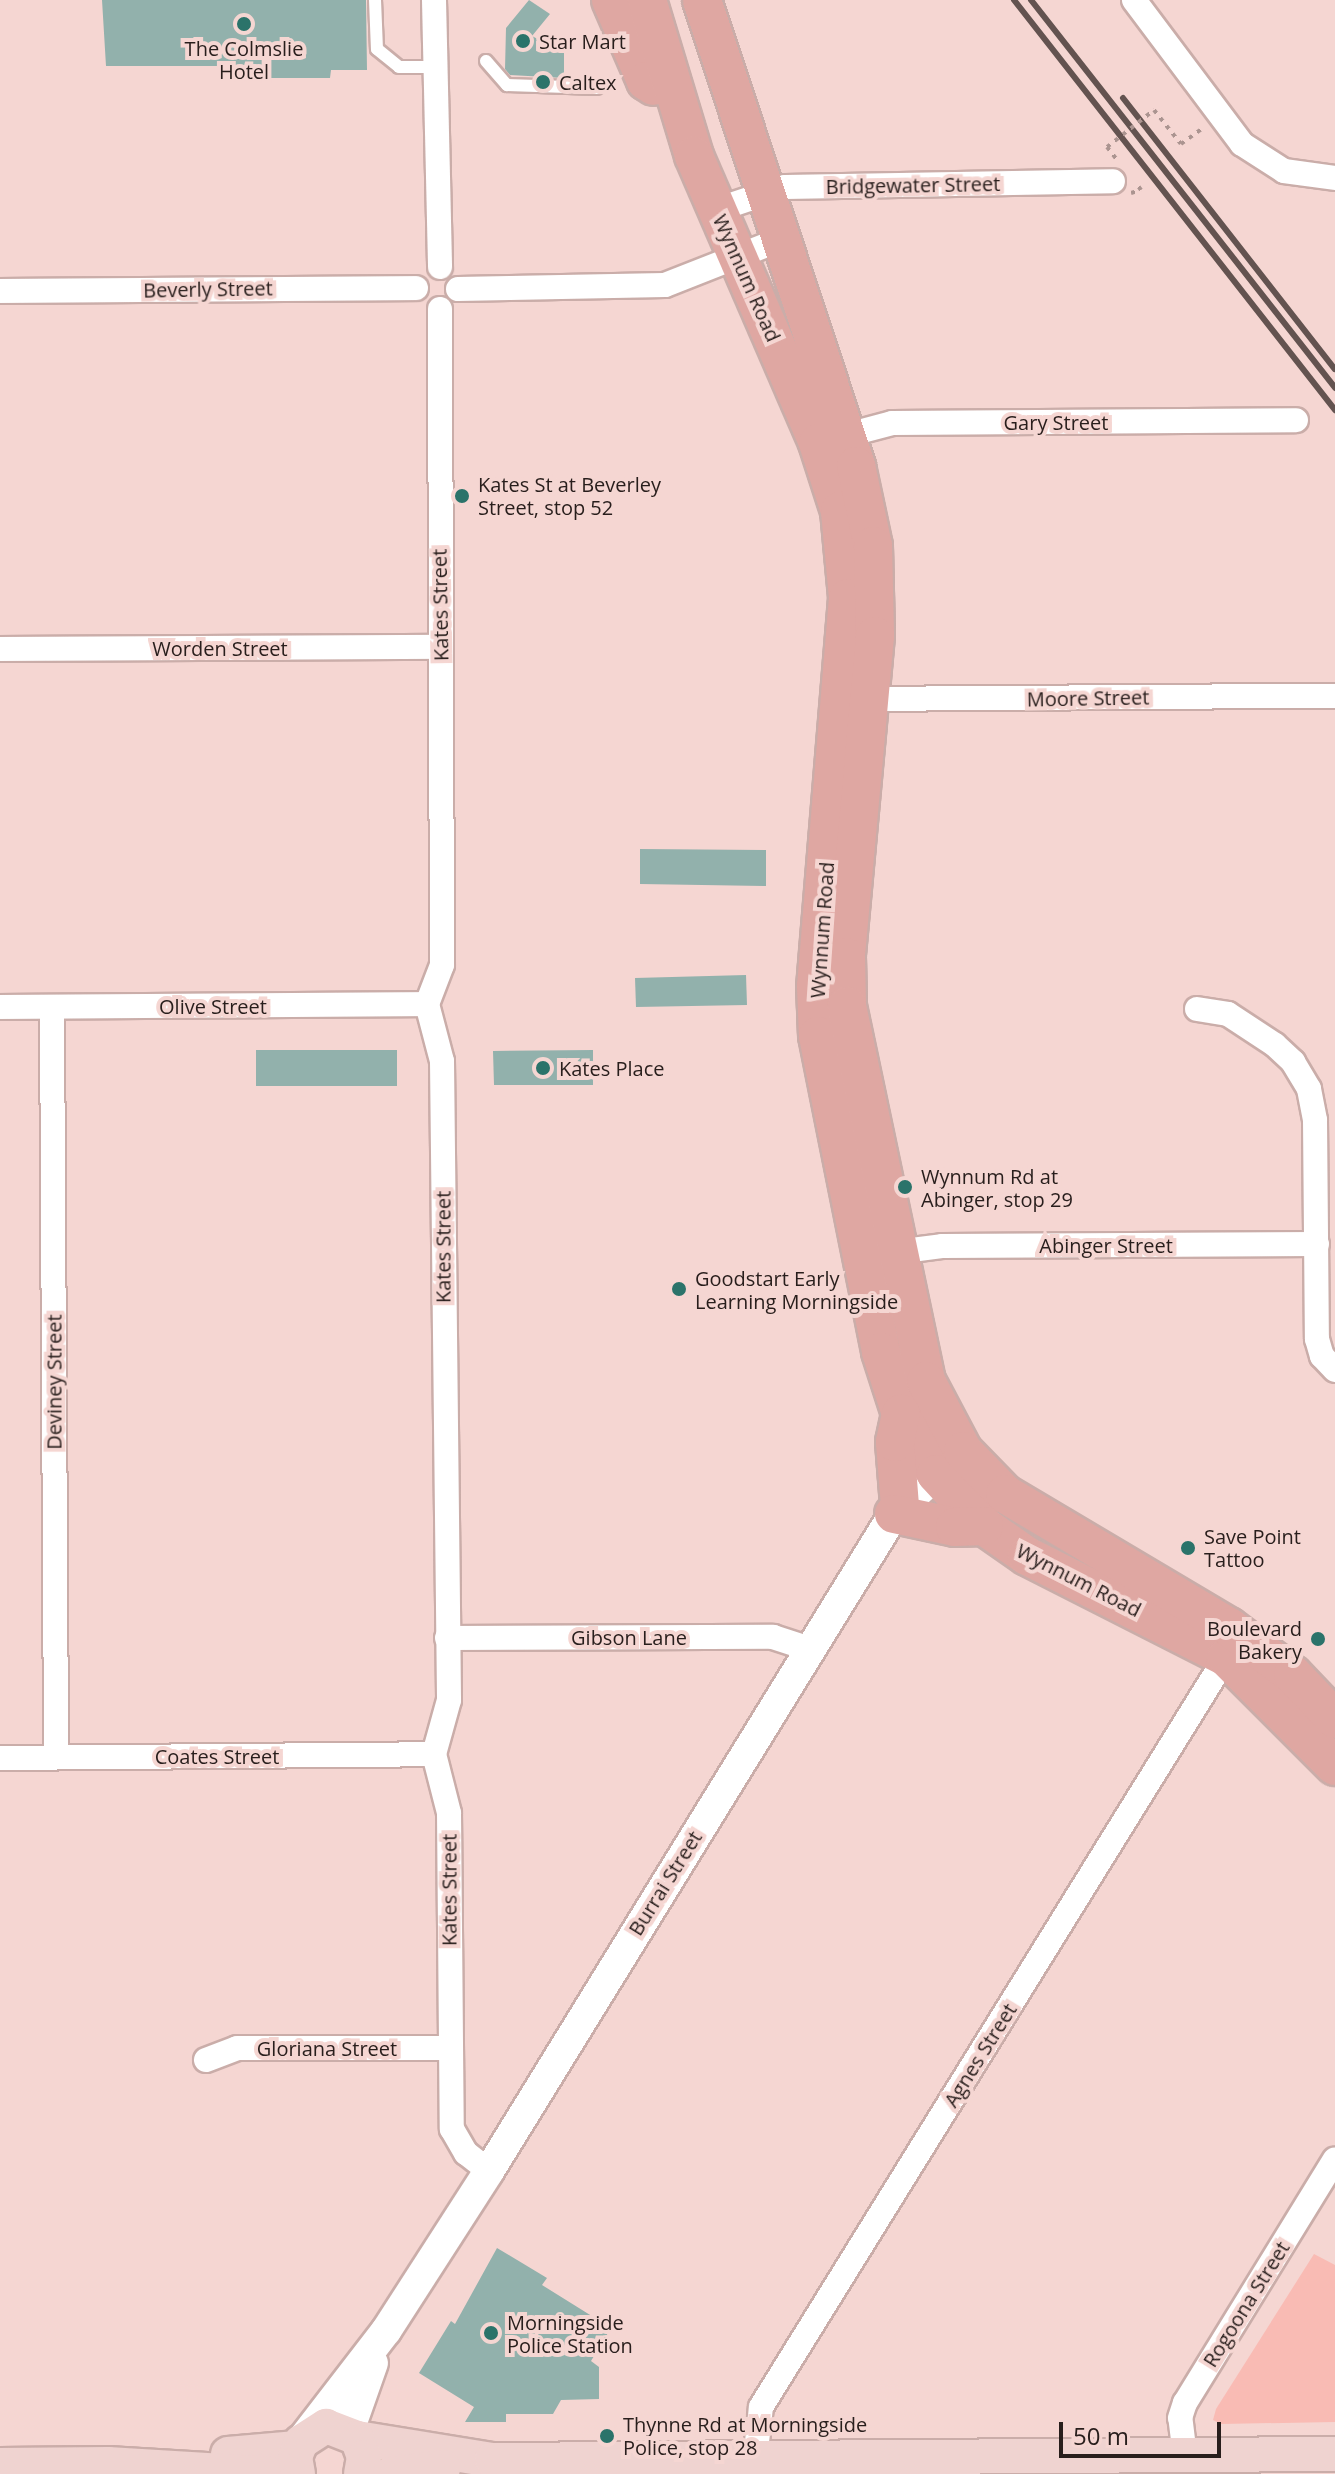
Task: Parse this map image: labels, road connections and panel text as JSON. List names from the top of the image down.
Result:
{
  "streets": {
    "main road": ["Wynnum Road"],
    "street": [
      "Bridgewater Street",
      "Beverly Street",
      "Gary Street",
      "Kates Street",
      "Worden Street",
      "Moore Street",
      "Olive Street",
      "Abinger Street",
      "Deviney Street",
      "Gibson Lane",
      "Coates Street",
      "Burrai Street",
      "Gloriana Street",
      "Agnes Street",
      "Rogoona Street"
    ]
  },
  "crossings": [
    ["Bridgewater Street", "Wynnum Road"],
    ["Wynnum Road", "Gary Street"],
    ["Wynnum Road", "Moore Street"],
    ["Wynnum Road", "Abinger Street"],
    ["Wynnum Road", "Burrai Street"],
    ["Wynnum Road", "Agnes Street"],
    ["Beverly Street", "Kates Street"],
    ["Kates Street", "Worden Street"],
    ["Kates Street", "Olive Street"],
    ["Kates Street", "Gibson Lane"],
    ["Kates Street", "Coates Street"],
    ["Kates Street", "Burrai Street"],
    ["Kates Street", "Gloriana Street"],
    ["Olive Street", "Deviney Street"],
    ["Deviney Street", "Coates Street"],
    ["Gibson Lane", "Burrai Street"]
  ],
  "places": [
    "The Colmslie Hotel",
    "Star Mart",
    "Caltex",
    "Kates St at Beverley Street, stop 52",
    "Kates Place",
    "Wynnum Rd at Abinger, stop 29",
    "Goodstart Early Learning Morningside",
    "Save Point Tattoo",
    "Boulevard Bakery",
    "Morningside Police Station",
    "Thynne Rd at Morningside Police, stop 28"
  ],
  "scale_bar": "50 m"
}
